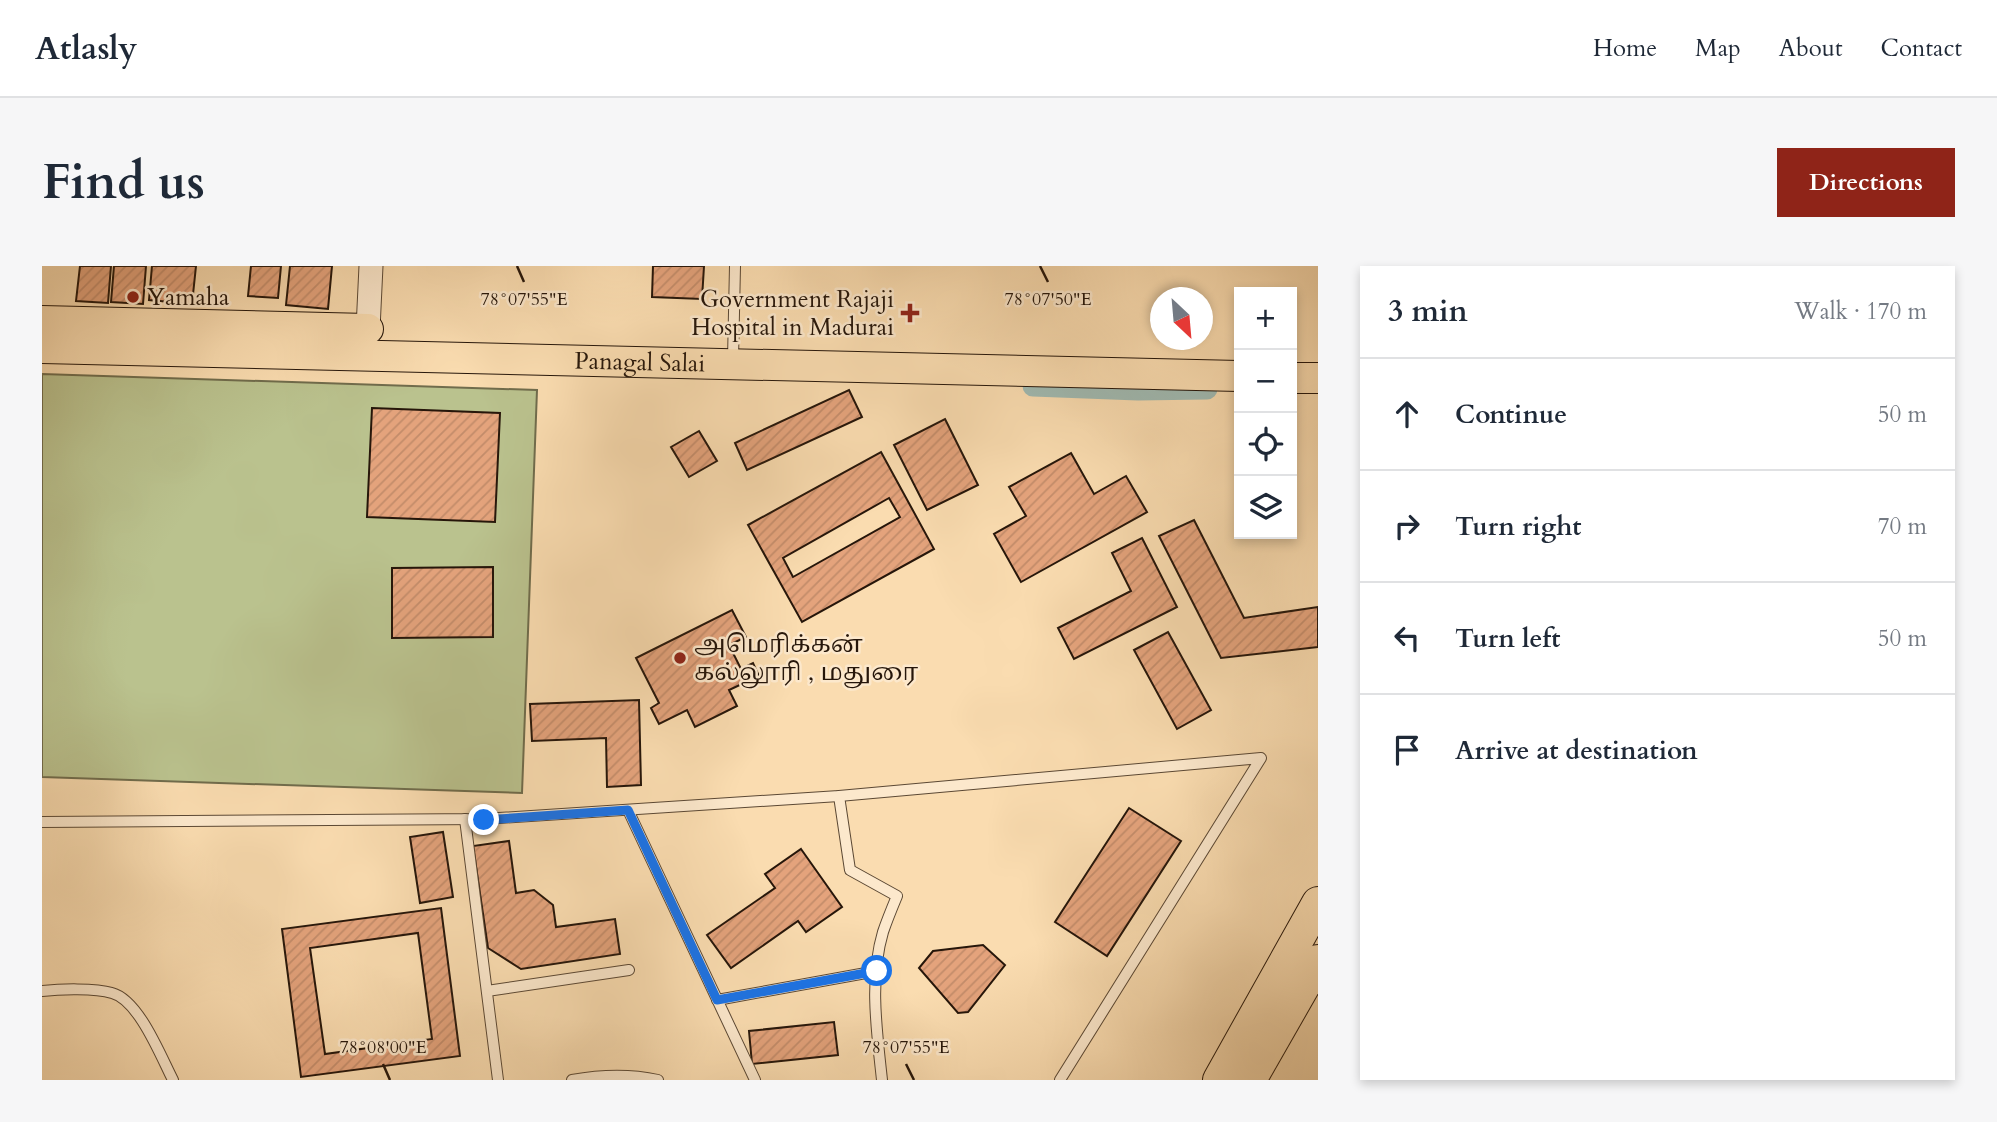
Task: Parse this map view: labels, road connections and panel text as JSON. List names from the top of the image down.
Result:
{
  "streets": {
    "main road": ["Panagal Salai"]
  },
  "places": {
    "other": ["Yamaha", "அமெரிக்கன் கல்லூரி , மதுரை"],
    "health": ["Government Rajaji Hospital in Madurai"]
  },
  "north": "bottom right",
  "page": {
    "header": "Atlasly",
    "nav": [
      "Home",
      "Map",
      "About",
      "Contact"
    ],
    "buttons": "Directions",
    "title": "Find us",
    "heading": ["3 min", "Walk · 170 m"],
    "map_buttons": ["+", "−"],
    "list": [
      ["Continue", "50 m"],
      ["Turn right", "70 m"],
      ["Turn left", "50 m"],
      "Arrive at destination"
    ]
  },
  "coordinates": ["78°07'55\"E", "78°07'50\"E", "78°08'00\"E"]
}
